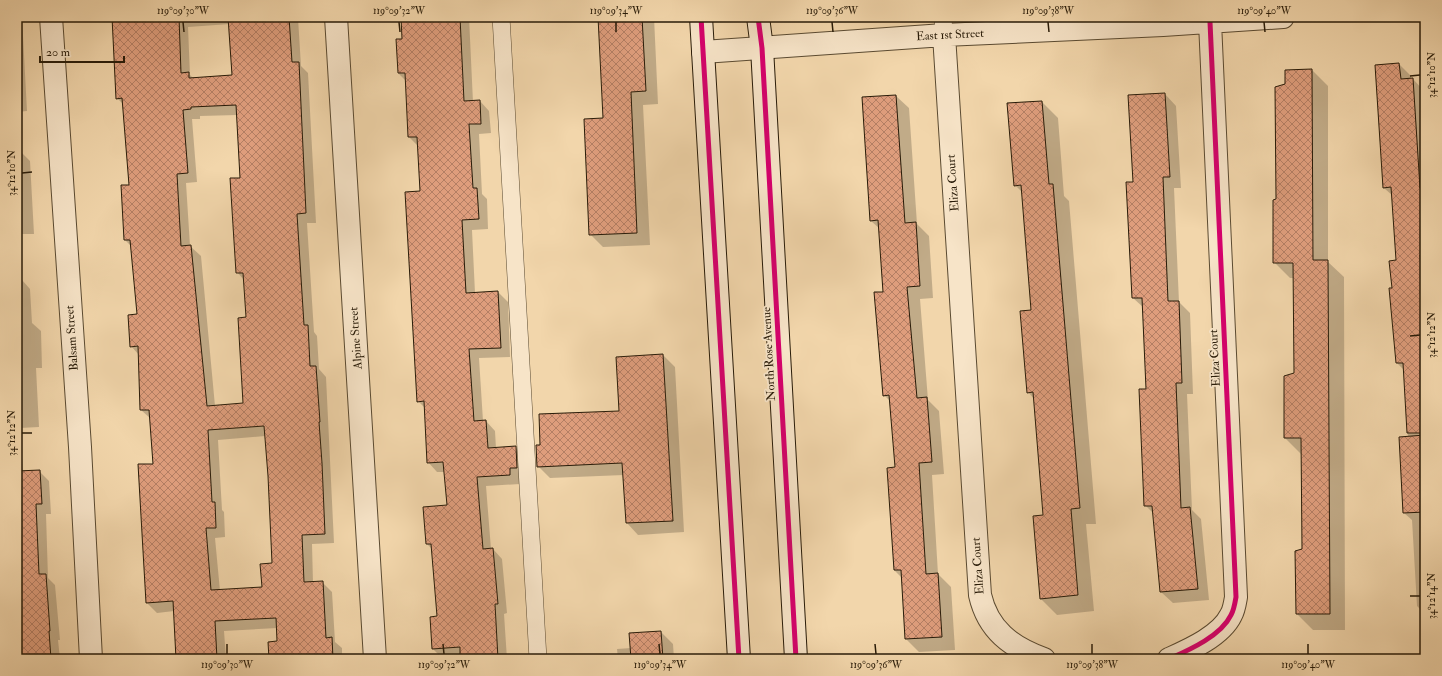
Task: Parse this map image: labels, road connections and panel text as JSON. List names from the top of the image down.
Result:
{
  "streets": {
    "street": [
      "East 1st Street",
      "Eliza Court",
      "Balsam Street",
      "Alpine Street",
      "North Rose Avenue"
    ]
  },
  "crossings": [
    ["East 1st Street", "Eliza Court"],
    ["East 1st Street", "North Rose Avenue"]
  ],
  "scale_bar": "20 m",
  "coordinates": [
    "119°09'30\"W",
    "119°09'32\"W",
    "119°09'34\"W",
    "119°09'36\"W",
    "119°09'38\"W",
    "119°09'40\"W",
    "34°12'10\"N",
    "34°12'12\"N",
    "34°12'14\"N"
  ]
}
